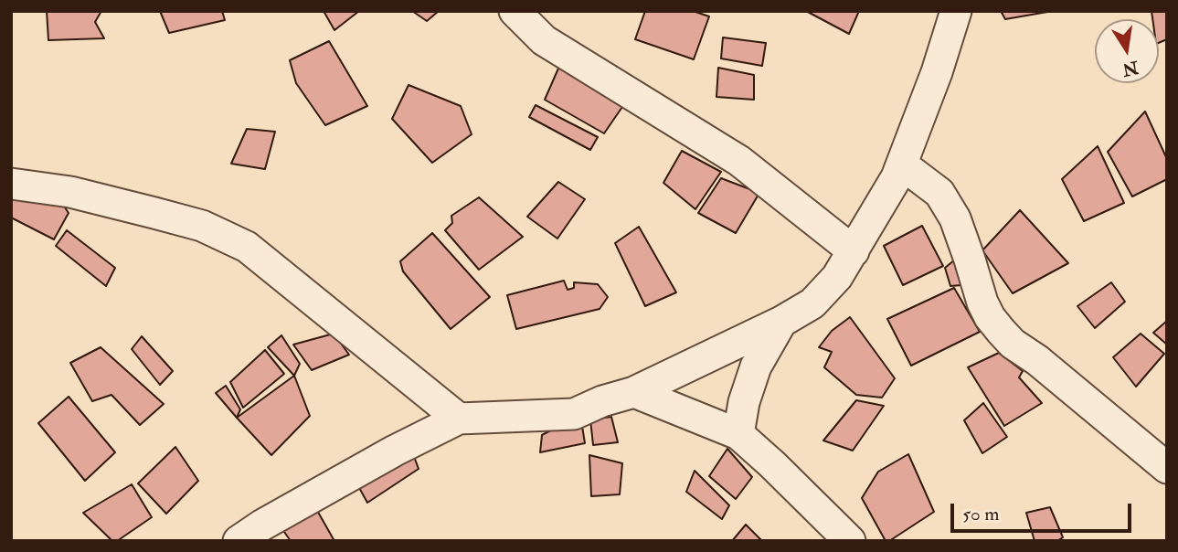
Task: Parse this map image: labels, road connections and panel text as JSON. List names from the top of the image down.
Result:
{
  "scale_bar": "50 m",
  "north": "bottom"
}
